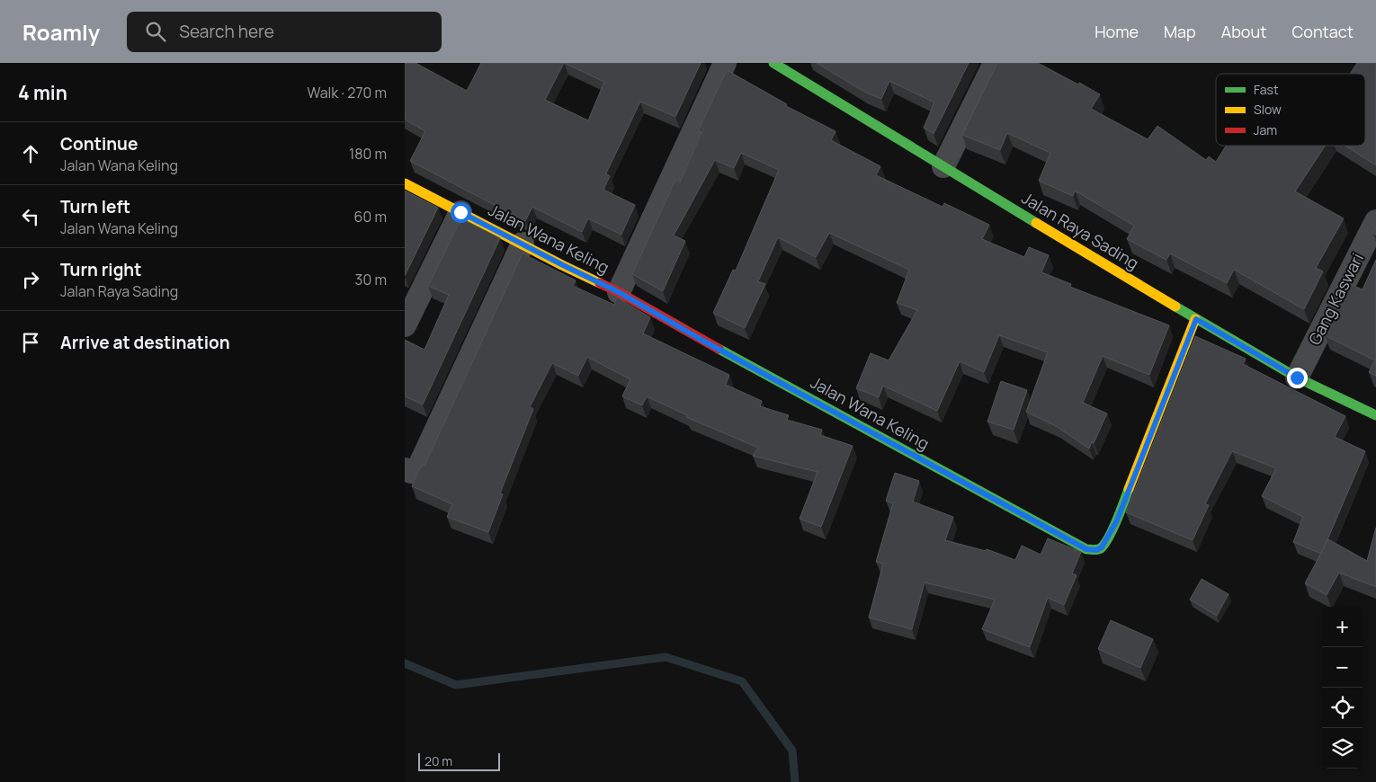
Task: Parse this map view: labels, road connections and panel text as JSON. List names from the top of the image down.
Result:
{
  "streets": {
    "street": ["Jalan Raya Sading", "Jalan Wana Keling", "Gang Kaswari"]
  },
  "crossings": [
    ["Jalan Raya Sading", "Jalan Wana Keling"],
    ["Jalan Raya Sading", "Gang Kaswari"]
  ],
  "legend": ["Fast", "Slow", "Jam"],
  "scale_bar": "20 m",
  "page": {
    "header": "Roamly",
    "search": "Search here",
    "nav": [
      "Home",
      "Map",
      "About",
      "Contact"
    ],
    "heading": ["4 min", "Walk · 270 m"],
    "list": [
      ["Continue", "Jalan Wana Keling", "180 m"],
      ["Turn left", "Jalan Wana Keling", "60 m"],
      ["Turn right", "Jalan Raya Sading", "30 m"],
      "Arrive at destination"
    ],
    "map_buttons": ["+", "−"],
    "scale": "20 m"
  }
}
